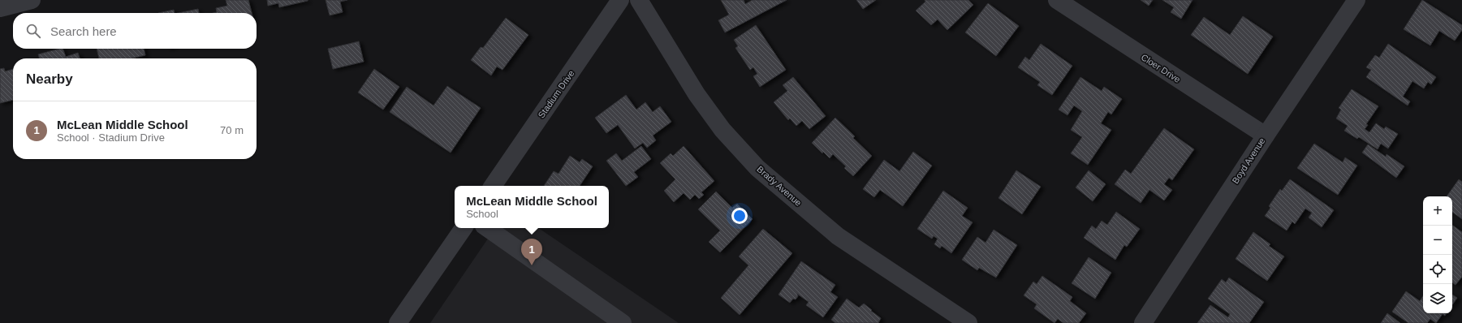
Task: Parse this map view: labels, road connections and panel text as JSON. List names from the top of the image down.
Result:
{
  "streets": {
    "street": [
      "Cloer Drive",
      "Stadium Drive",
      "Boyd Avenue",
      "Brady Avenue"
    ]
  },
  "crossings": [
    ["Cloer Drive", "Boyd Avenue"]
  ],
  "page": {
    "search": "Search here",
    "heading": "Nearby",
    "list": [
      {
        "mark": "1",
        "name": "McLean Middle School",
        "note": "School · Stadium Drive",
        "value": "70 m"
      }
    ],
    "popup": ["McLean Middle School", "School"],
    "map_buttons": ["+", "−"],
    "pins": "1"
  }
}
